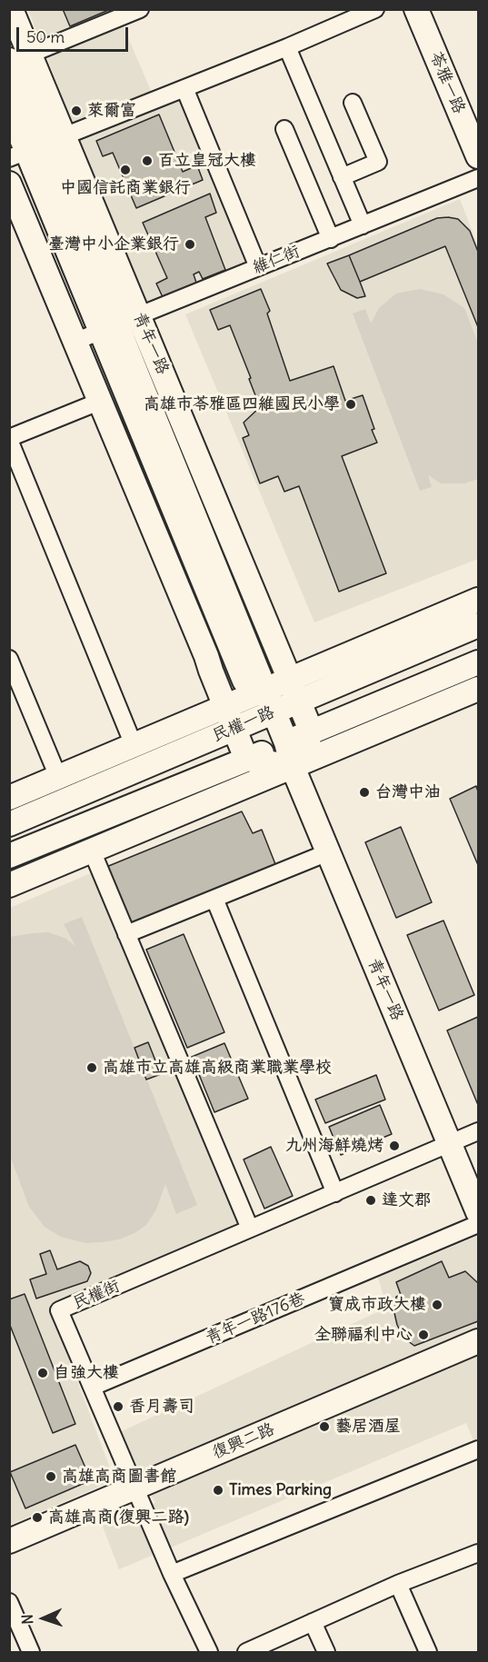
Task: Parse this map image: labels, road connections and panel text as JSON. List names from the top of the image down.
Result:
{
  "streets": {
    "street": [
      "苓雅一路",
      "維仁街",
      "青年一路",
      "民權一路",
      "民權街",
      "青年一路176巷",
      "復興二路"
    ]
  },
  "crossings": [
    ["維仁街", "青年一路"],
    ["青年一路", "民權一路"],
    ["青年一路", "民權街"],
    ["民權街", "青年一路176巷"],
    ["民權街", "復興二路"]
  ],
  "places": [
    "萊爾富",
    "百立皇冠大樓",
    "中國信託商業銀行",
    "臺灣中小企業銀行",
    "高雄市苓雅區四維國民小學",
    "台灣中油",
    "高雄市立高雄高級商業職業學校",
    "九州海鮮燒烤",
    "達文郡",
    "寶成市政大樓",
    "全聯福利中心",
    "自強大樓",
    "香月壽司",
    "藝居酒屋",
    "高雄高商圖書館",
    "Times Parking",
    "高雄高商(復興二路)"
  ],
  "scale_bar": "50 m",
  "north": "left"
}
